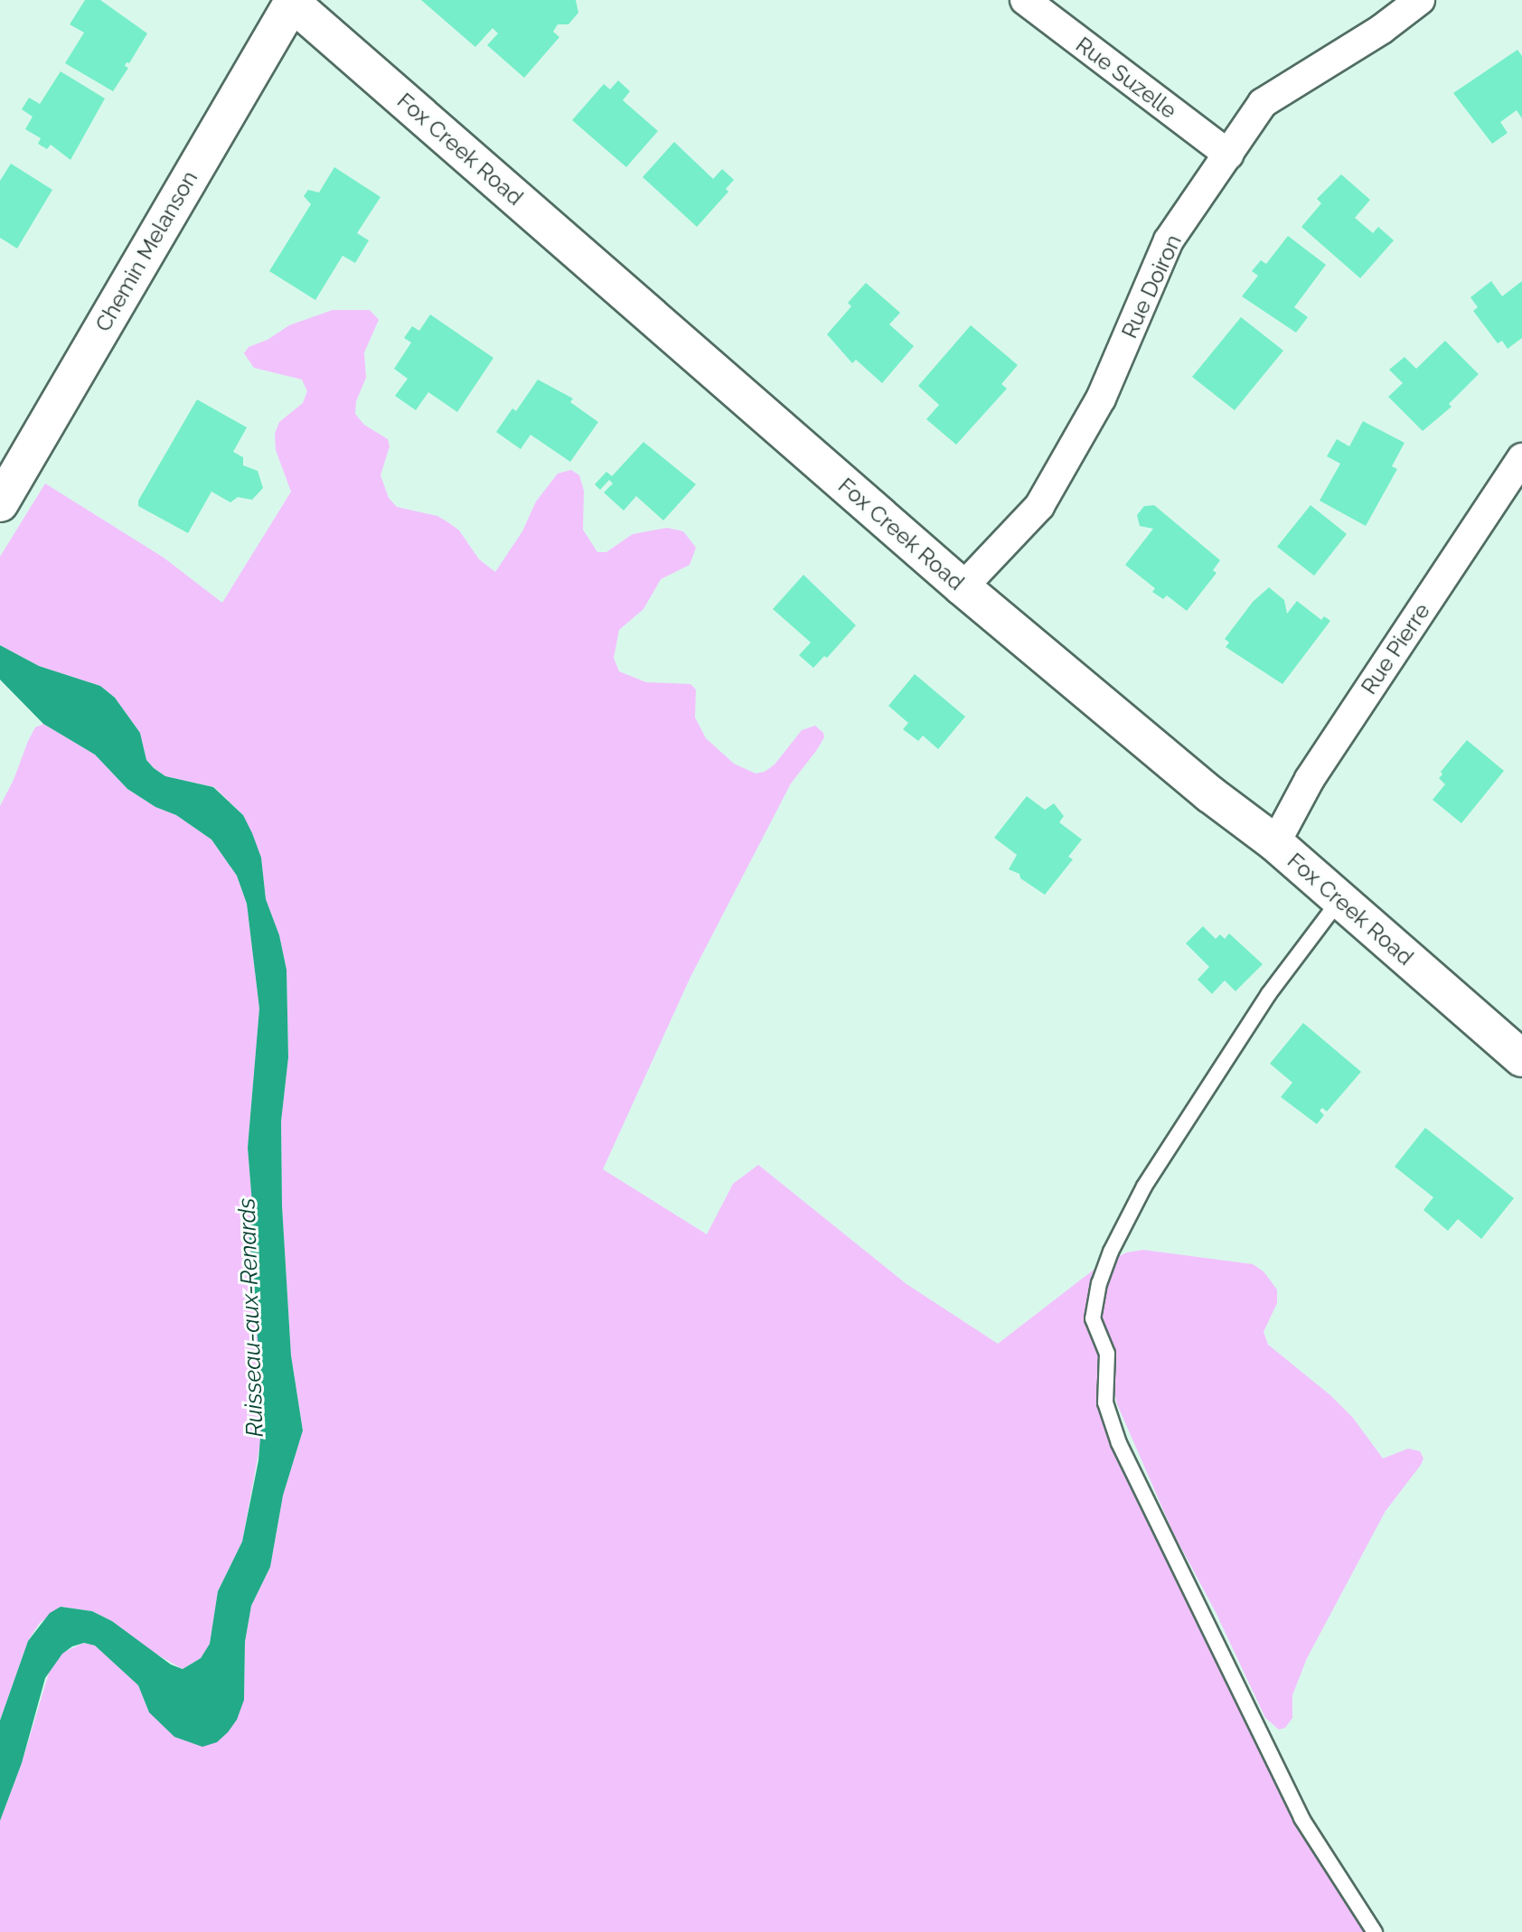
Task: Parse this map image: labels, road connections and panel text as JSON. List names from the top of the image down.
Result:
{
  "streets": {
    "street": [
      "Rue Suzelle",
      "Fox Creek Road",
      "Chemin Melanson",
      "Rue Doiron",
      "Rue Pierre"
    ]
  },
  "crossings": [
    ["Rue Suzelle", "Rue Doiron"],
    ["Fox Creek Road", "Chemin Melanson"],
    ["Fox Creek Road", "Rue Doiron"],
    ["Fox Creek Road", "Rue Pierre"]
  ],
  "water": ["Ruisseau-aux-Renards"]
}
